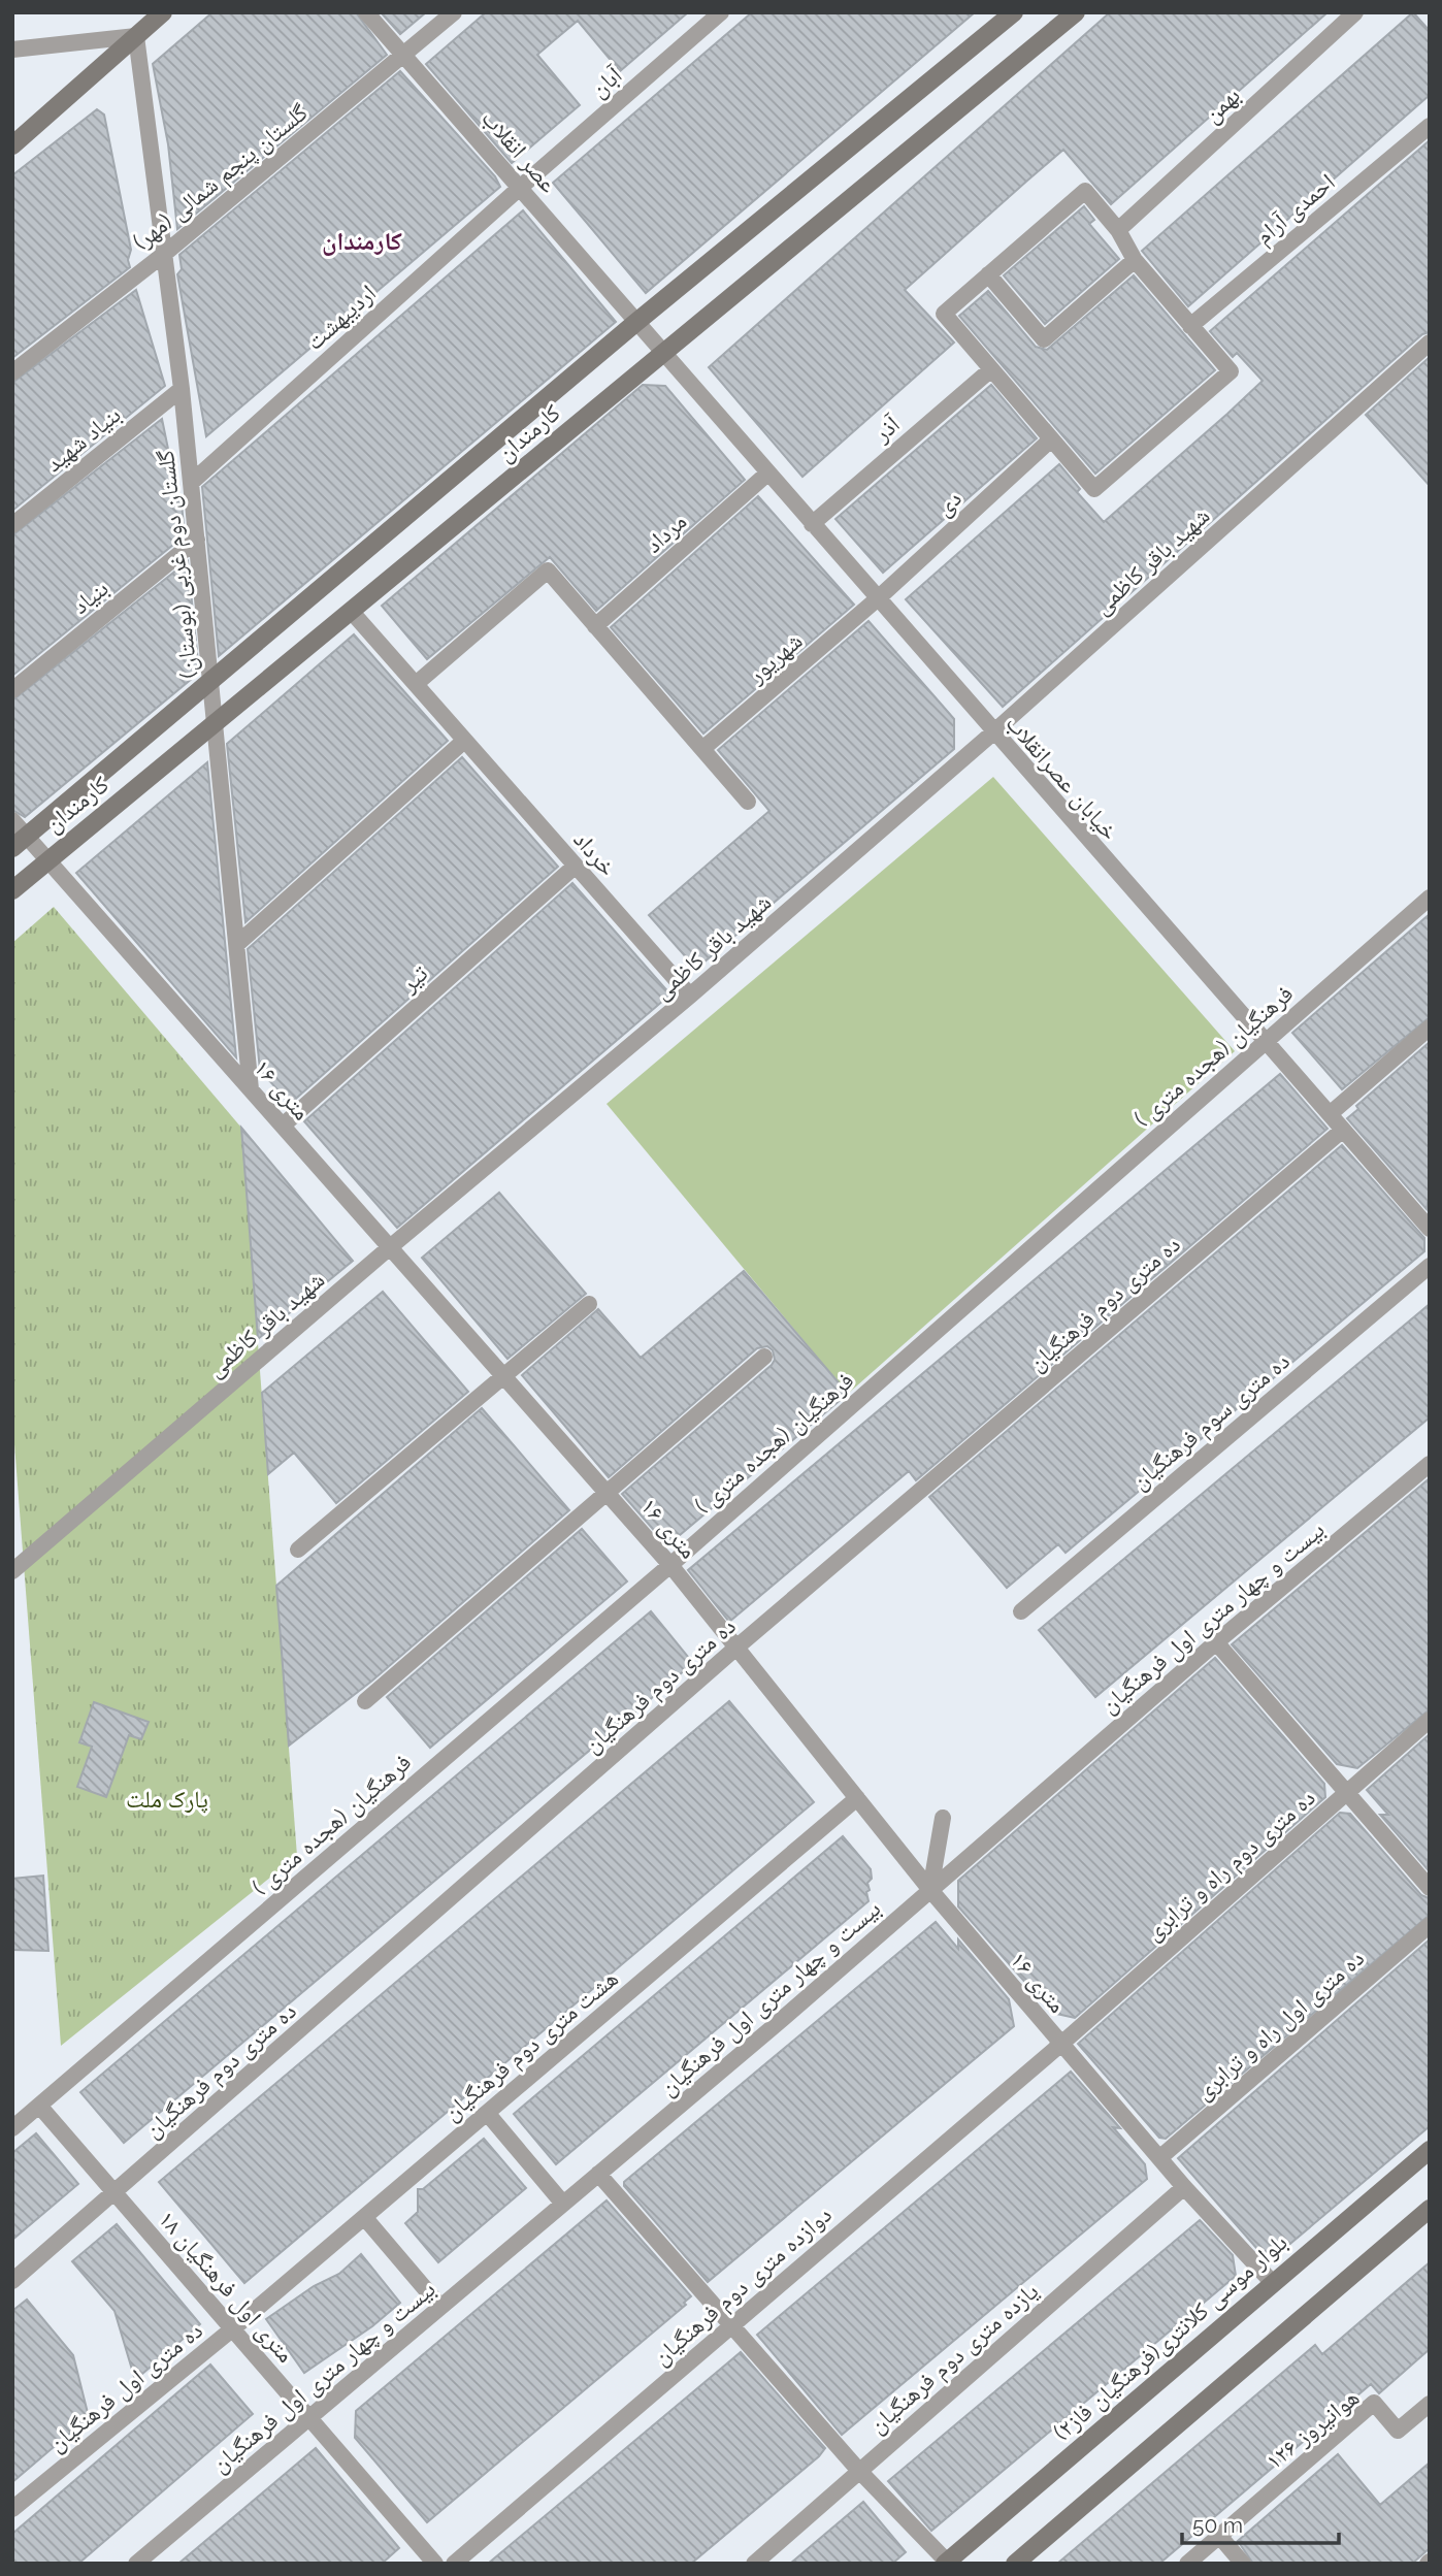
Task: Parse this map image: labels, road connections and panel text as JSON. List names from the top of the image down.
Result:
{
  "streets": {
    "main road": ["کارمندان", "بلوار موسی کلانتری(فرهنگیان فاز۲)"],
    "street": [
      "آبان",
      "بهمن",
      "عصر انقلاب",
      "گلستان پنجم شمالی (مهر)",
      "احمدی آرام",
      "اردیبهشت",
      "آذر",
      "بنیاد شهید",
      "دی",
      "مرداد",
      "شهید باقر کاظمی",
      "گلستان دوم غربی (بوستان)",
      "بنیاد",
      "شهریور",
      "خیابان عصرانقلاب",
      "خرداد",
      "تیر",
      "فرهنگیان (هجده متری )",
      "۱۶ متری",
      "ده متری دوم فرهنگیان",
      "ده متری سوم فرهنگیان",
      "بیست و چهار متری اول فرهنگیان",
      "ده متری دوم راه و ترابری",
      "ده متری اول راه و ترابری",
      "هشت متری دوم فرهنگیان",
      "دوازده متری دوم فرهنگیان",
      "۱۸ متری اول فرهنگیان",
      "یازده متری دوم فرهنگیان",
      "ده متری اول فرهنگیان",
      "هوانیروز ۱۲۶"
    ]
  },
  "crossings": [
    ["آبان", "عصر انقلاب"],
    ["آبان", "اردیبهشت"],
    ["عصر انقلاب", "گلستان پنجم شمالی (مهر)"],
    ["عصر انقلاب", "اردیبهشت"],
    ["عصر انقلاب", "کارمندان"],
    ["عصر انقلاب", "خیابان عصرانقلاب"],
    ["گلستان پنجم شمالی (مهر)", "گلستان دوم غربی (بوستان)"],
    ["اردیبهشت", "گلستان دوم غربی (بوستان)"],
    ["آذر", "خیابان عصرانقلاب"],
    ["کارمندان", "گلستان دوم غربی (بوستان)"],
    ["کارمندان", "خیابان عصرانقلاب"],
    ["کارمندان", "خرداد"],
    ["کارمندان", "۱۶ متری"],
    ["بنیاد شهید", "گلستان دوم غربی (بوستان)"],
    ["دی", "شهریور"],
    ["دی", "خیابان عصرانقلاب"],
    ["مرداد", "خیابان عصرانقلاب"],
    ["شهید باقر کاظمی", "خیابان عصرانقلاب"],
    ["شهید باقر کاظمی", "خرداد"],
    ["شهید باقر کاظمی", "۱۶ متری"],
    ["گلستان دوم غربی (بوستان)", "بنیاد"],
    ["گلستان دوم غربی (بوستان)", "۱۶ متری"],
    ["شهریور", "خیابان عصرانقلاب"],
    ["خیابان عصرانقلاب", "فرهنگیان (هجده متری )"],
    ["خیابان عصرانقلاب", "ده متری دوم فرهنگیان"],
    ["خرداد", "تیر"],
    ["تیر", "۱۶ متری"],
    ["فرهنگیان (هجده متری )", "۱۶ متری"],
    ["فرهنگیان (هجده متری )", "۱۸ متری اول فرهنگیان"],
    ["۱۶ متری", "ده متری دوم فرهنگیان"],
    ["۱۶ متری", "بیست و چهار متری اول فرهنگیان"],
    ["۱۶ متری", "ده متری دوم راه و ترابری"],
    ["۱۶ متری", "ده متری اول راه و ترابری"],
    ["۱۶ متری", "هشت متری دوم فرهنگیان"],
    ["۱۶ متری", "دوازده متری دوم فرهنگیان"],
    ["۱۶ متری", "بلوار موسی کلانتری(فرهنگیان فاز۲)"],
    ["۱۶ متری", "یازده متری دوم فرهنگیان"],
    ["ده متری دوم فرهنگیان", "۱۸ متری اول فرهنگیان"],
    ["بیست و چهار متری اول فرهنگیان", "۱۸ متری اول فرهنگیان"],
    ["ده متری دوم راه و ترابری", "دوازده متری دوم فرهنگیان"],
    ["هشت متری دوم فرهنگیان", "۱۸ متری اول فرهنگیان"],
    ["هشت متری دوم فرهنگیان", "ده متری اول فرهنگیان"],
    ["۱۸ متری اول فرهنگیان", "ده متری اول فرهنگیان"]
  ],
  "districts": ["کارمندان"],
  "parks": ["پارک ملت"],
  "scale_bar": "50 m"
}
